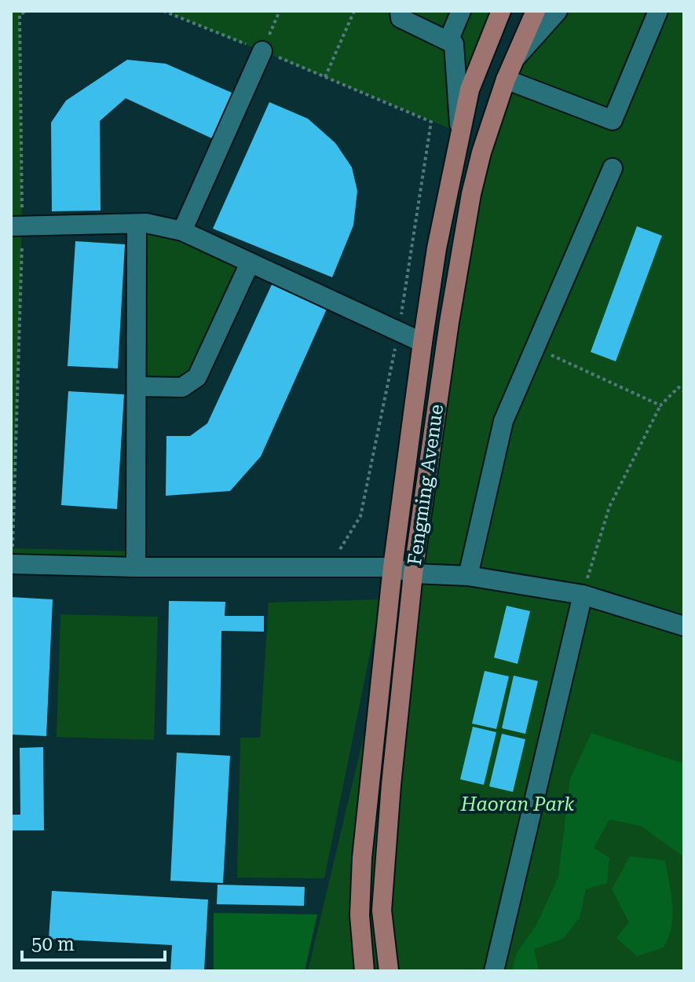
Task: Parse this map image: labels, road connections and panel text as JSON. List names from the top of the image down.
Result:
{
  "streets": {
    "main road": ["Fengming Avenue"]
  },
  "parks": ["Haoran Park"],
  "scale_bar": "50 m"
}
